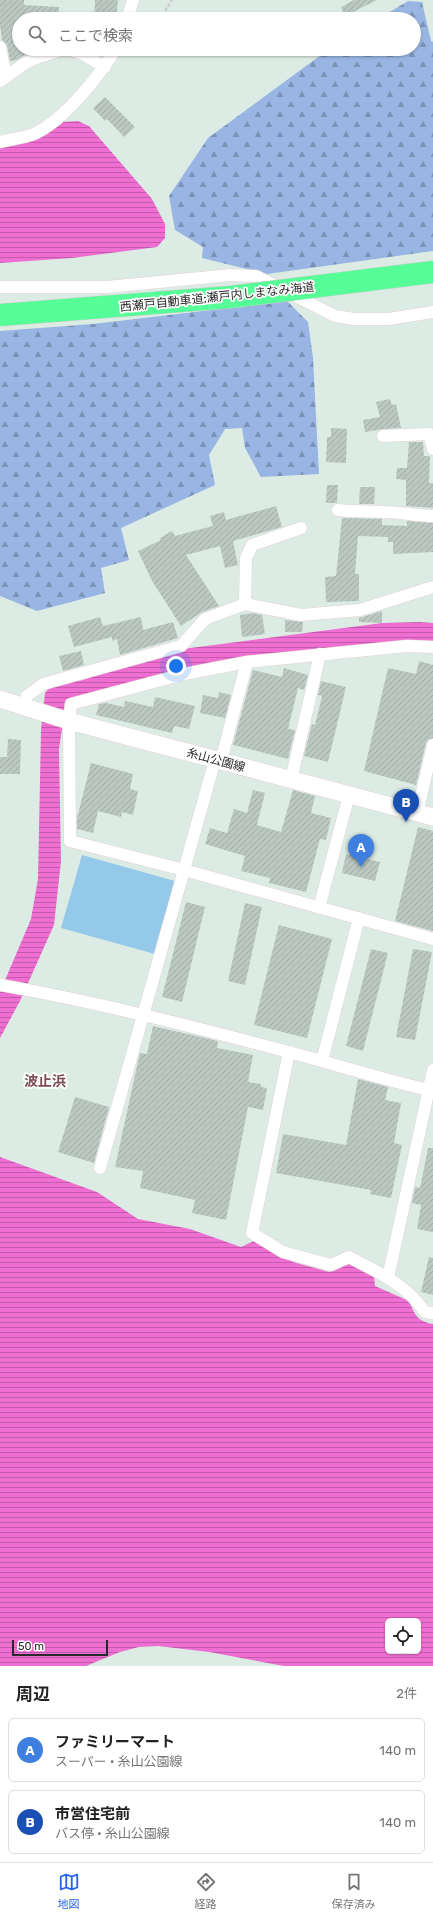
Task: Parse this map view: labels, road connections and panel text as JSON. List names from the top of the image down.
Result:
{
  "streets": {
    "highway": ["西瀬戸自動車道;瀬戸内しまなみ海道"],
    "main road": ["糸山公園線"]
  },
  "districts": ["波止浜"],
  "scale_bar": "50 m",
  "page": {
    "search": "ここで検索",
    "pins": ["B", "A"],
    "scale": "50 m",
    "heading": ["周辺", "2件"],
    "list": [
      {
        "mark": "A",
        "name": "ファミリーマート",
        "note": "スーパー · 糸山公園線",
        "value": "140 m"
      },
      {
        "mark": "B",
        "name": "市営住宅前",
        "note": "バス停 · 糸山公園線",
        "value": "140 m"
      }
    ],
    "nav": ["地図", "経路", "保存済み"]
  }
}
